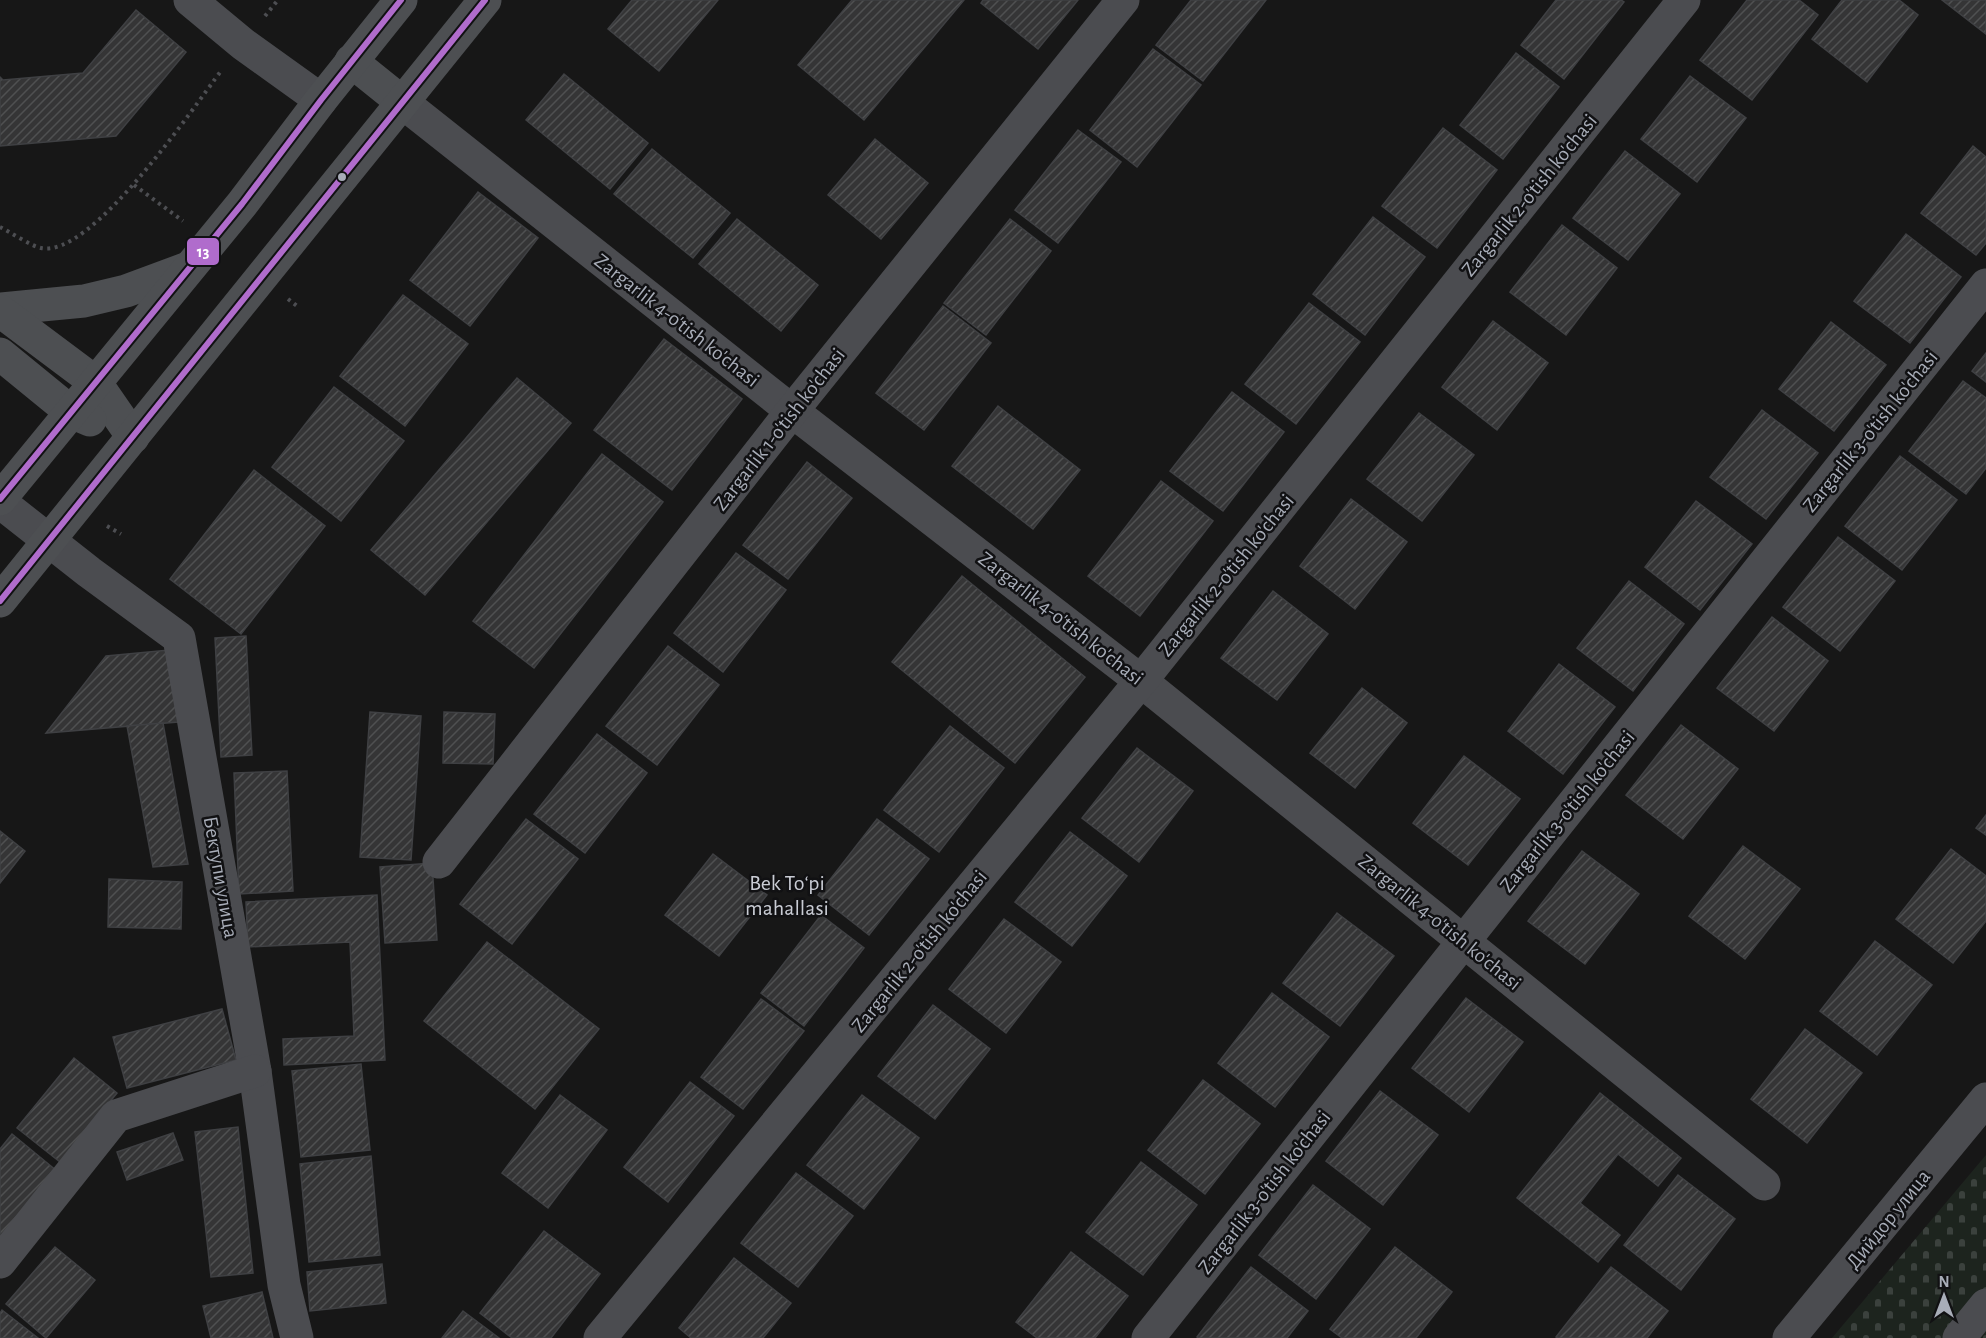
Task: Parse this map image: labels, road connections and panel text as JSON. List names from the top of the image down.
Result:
{
  "streets": {
    "main road": ["Zargarlik 4-o'tish ko'chasi"],
    "street": [
      "Zargarlik 2-o'tish ko'chasi",
      "Zargarlik 1-o'tish ko'chasi",
      "Zargarlik 3-o'tish ko'chasi",
      "Бектупи улица",
      "Дийдор улица"
    ]
  },
  "crossings": [
    ["Zargarlik 2-o'tish ko'chasi", "Zargarlik 4-o'tish ko'chasi"],
    ["Zargarlik 4-o'tish ko'chasi", "Zargarlik 1-o'tish ko'chasi"],
    ["Zargarlik 4-o'tish ko'chasi", "Zargarlik 3-o'tish ko'chasi"]
  ],
  "districts": ["Bek Toʻpi mahallasi"],
  "lines": ["transit line 13"],
  "north": "top"
}
